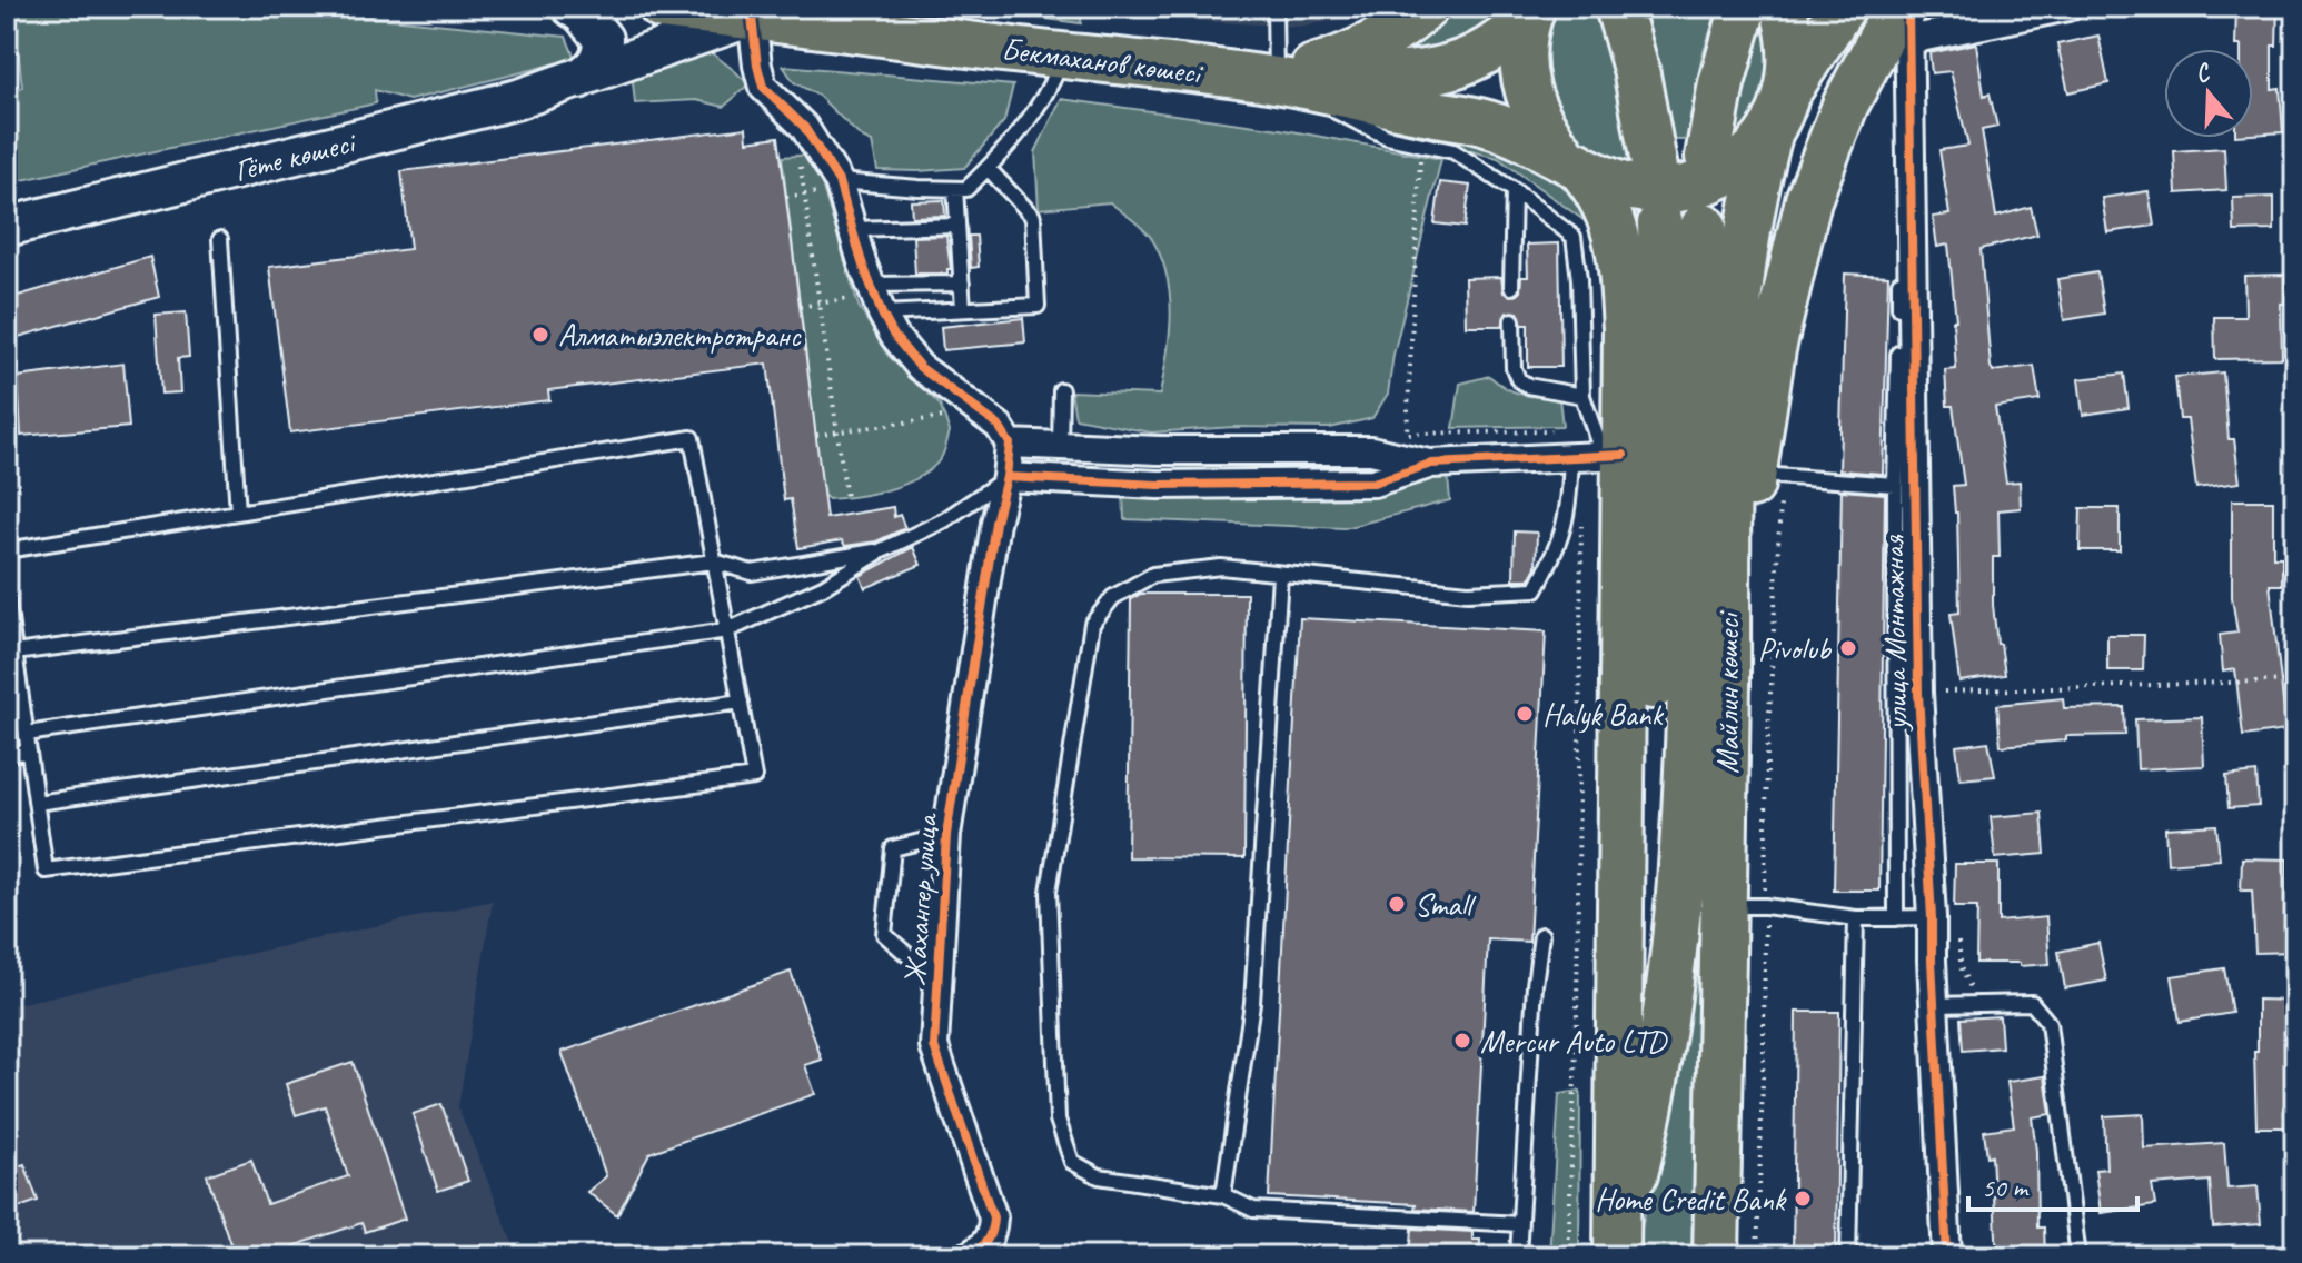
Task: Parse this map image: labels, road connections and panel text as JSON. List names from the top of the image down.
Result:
{
  "streets": {
    "main road": ["Бекмаханов көшесі", "Гёте көшесі", "Майлин көшесі"],
    "street": ["улица Монтажная", "Жахангер улица"]
  },
  "crossings": [
    ["Бекмаханов көшесі", "Гёте көшесі"],
    ["Бекмаханов көшесі", "Майлин көшесі"]
  ],
  "places": [
    "Алматыэлектротранс",
    "Pivolub",
    "Halyk Bank",
    "Small",
    "Mercur Auto LTD",
    "Home Credit Bank"
  ],
  "scale_bar": "50 m",
  "north": "top"
}
